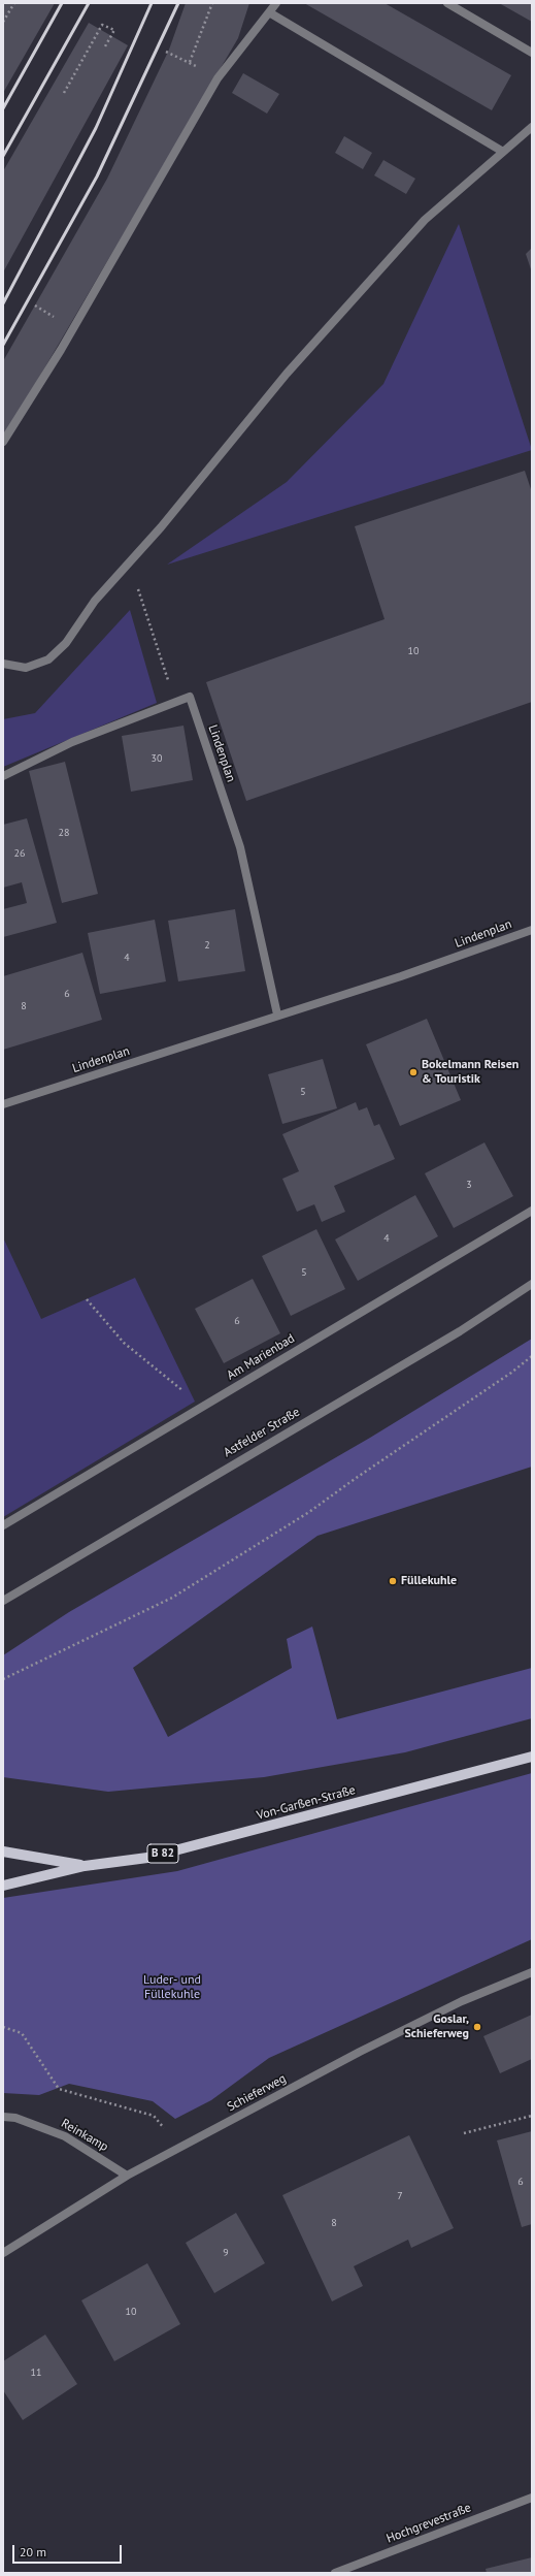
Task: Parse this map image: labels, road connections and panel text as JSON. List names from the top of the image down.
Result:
{
  "streets": {
    "main road": ["Von-Garßen-Straße", "B 82"],
    "street": [
      "Lindenplan",
      "Am Marienbad",
      "Astfelder Straße",
      "Schieferweg",
      "Reinkamp",
      "Hochgrevestraße"
    ]
  },
  "crossings": [
    ["Schieferweg", "Reinkamp"]
  ],
  "parks": ["Luder- und Füllekuhle"],
  "places": ["Bokelmann Reisen & Touristik", "Füllekuhle", "Goslar, Schieferweg"],
  "house_numbers": [
    "10",
    "30",
    "28",
    "26",
    "2",
    "4",
    "6",
    "8",
    "5",
    "3",
    "4",
    "5",
    "6",
    "6",
    "7",
    "8",
    "9",
    "10",
    "11"
  ],
  "scale_bar": "20 m"
}
